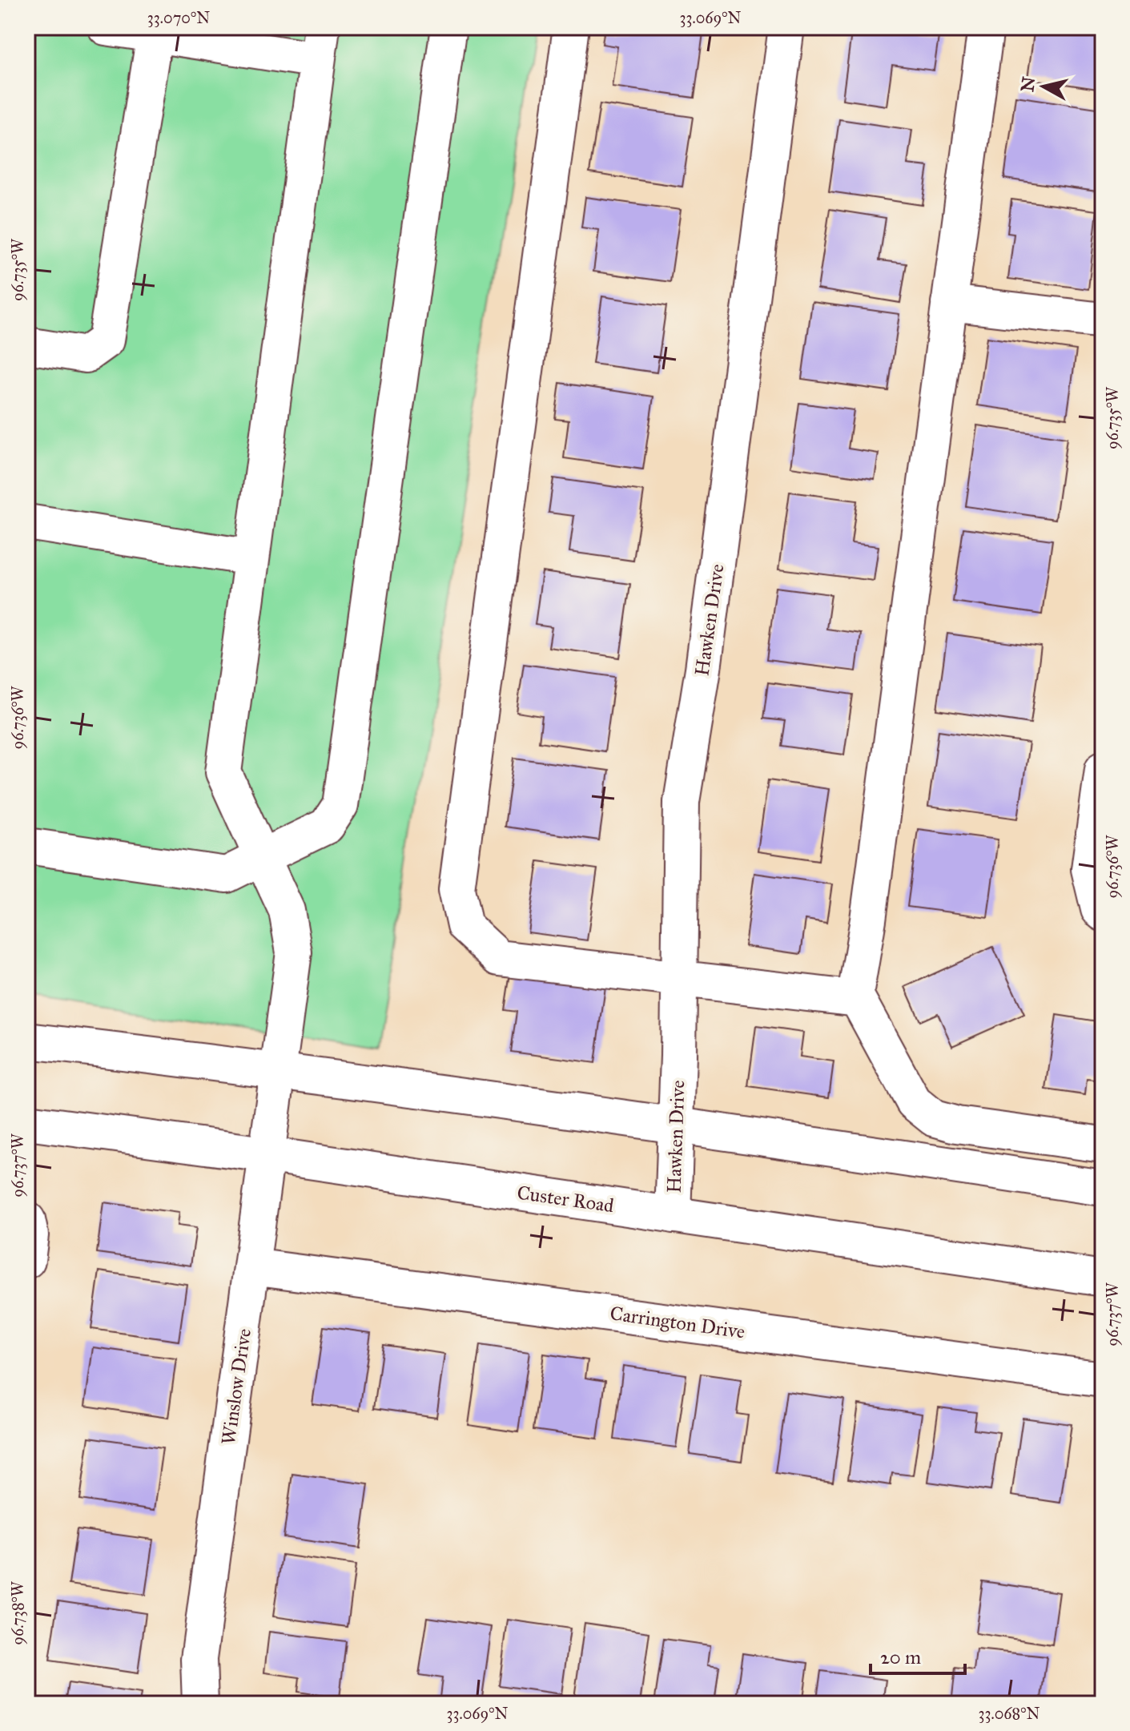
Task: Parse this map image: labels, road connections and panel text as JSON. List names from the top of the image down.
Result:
{
  "streets": {
    "street": [
      "Hawken Drive",
      "Custer Road",
      "Carrington Drive",
      "Winslow Drive"
    ]
  },
  "crossings": [
    ["Hawken Drive", "Custer Road"],
    ["Custer Road", "Winslow Drive"],
    ["Carrington Drive", "Winslow Drive"]
  ],
  "scale_bar": "20 m",
  "north": "left",
  "coordinates": [
    "33.070°N",
    "33.069°N",
    "96.735°W",
    "96.736°W",
    "96.737°W",
    "96.738°W",
    "33.068°N"
  ]
}
